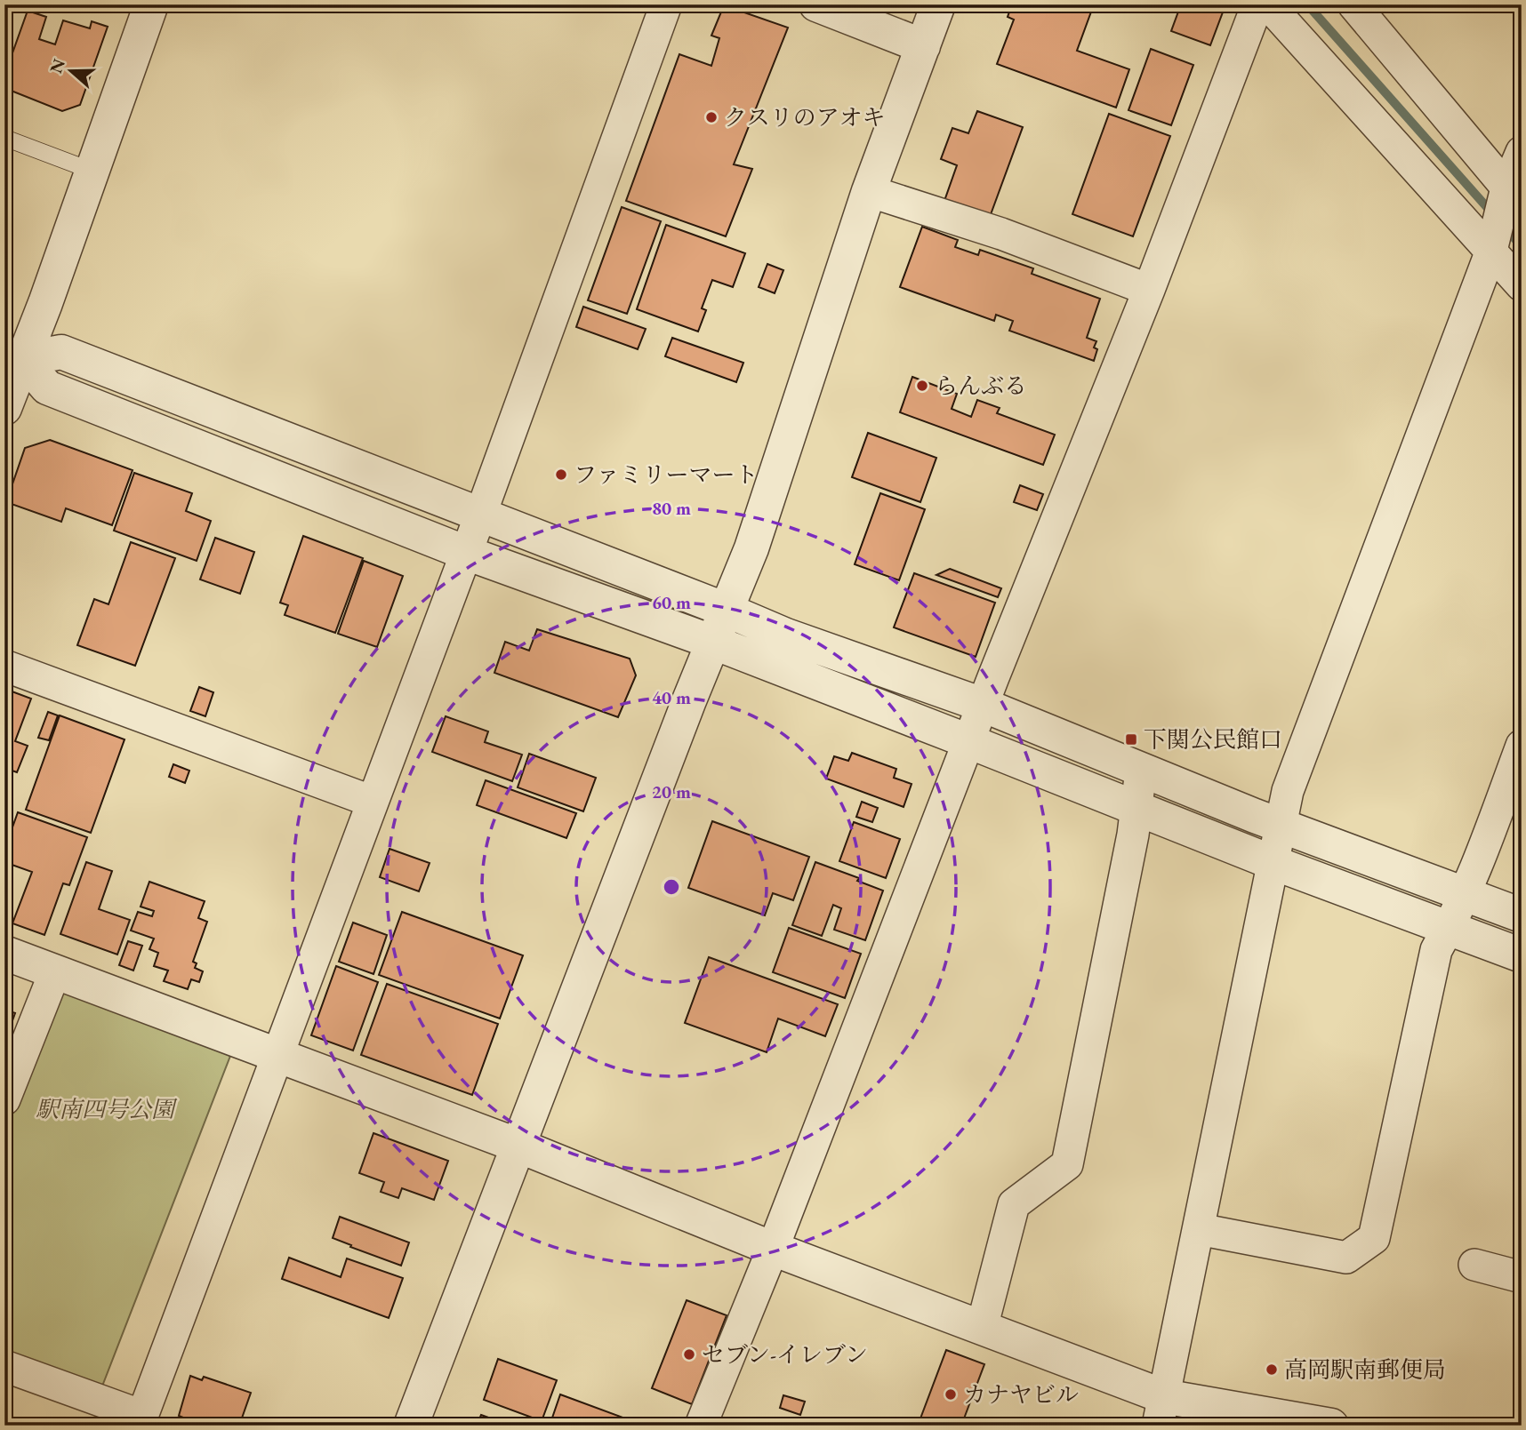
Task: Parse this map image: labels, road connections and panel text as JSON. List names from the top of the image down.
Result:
{
  "parks": ["駅南四号公園"],
  "places": {
    "other": [
      "クスリのアオキ",
      "らんぶる",
      "ファミリーマート",
      "セブン-イレブン",
      "高岡駅南郵便局",
      "カナヤビル"
    ],
    "transit": ["下関公民館口"]
  },
  "north": "left",
  "rings": [
    "80 m",
    "60 m",
    "40 m",
    "20 m"
  ]
}
